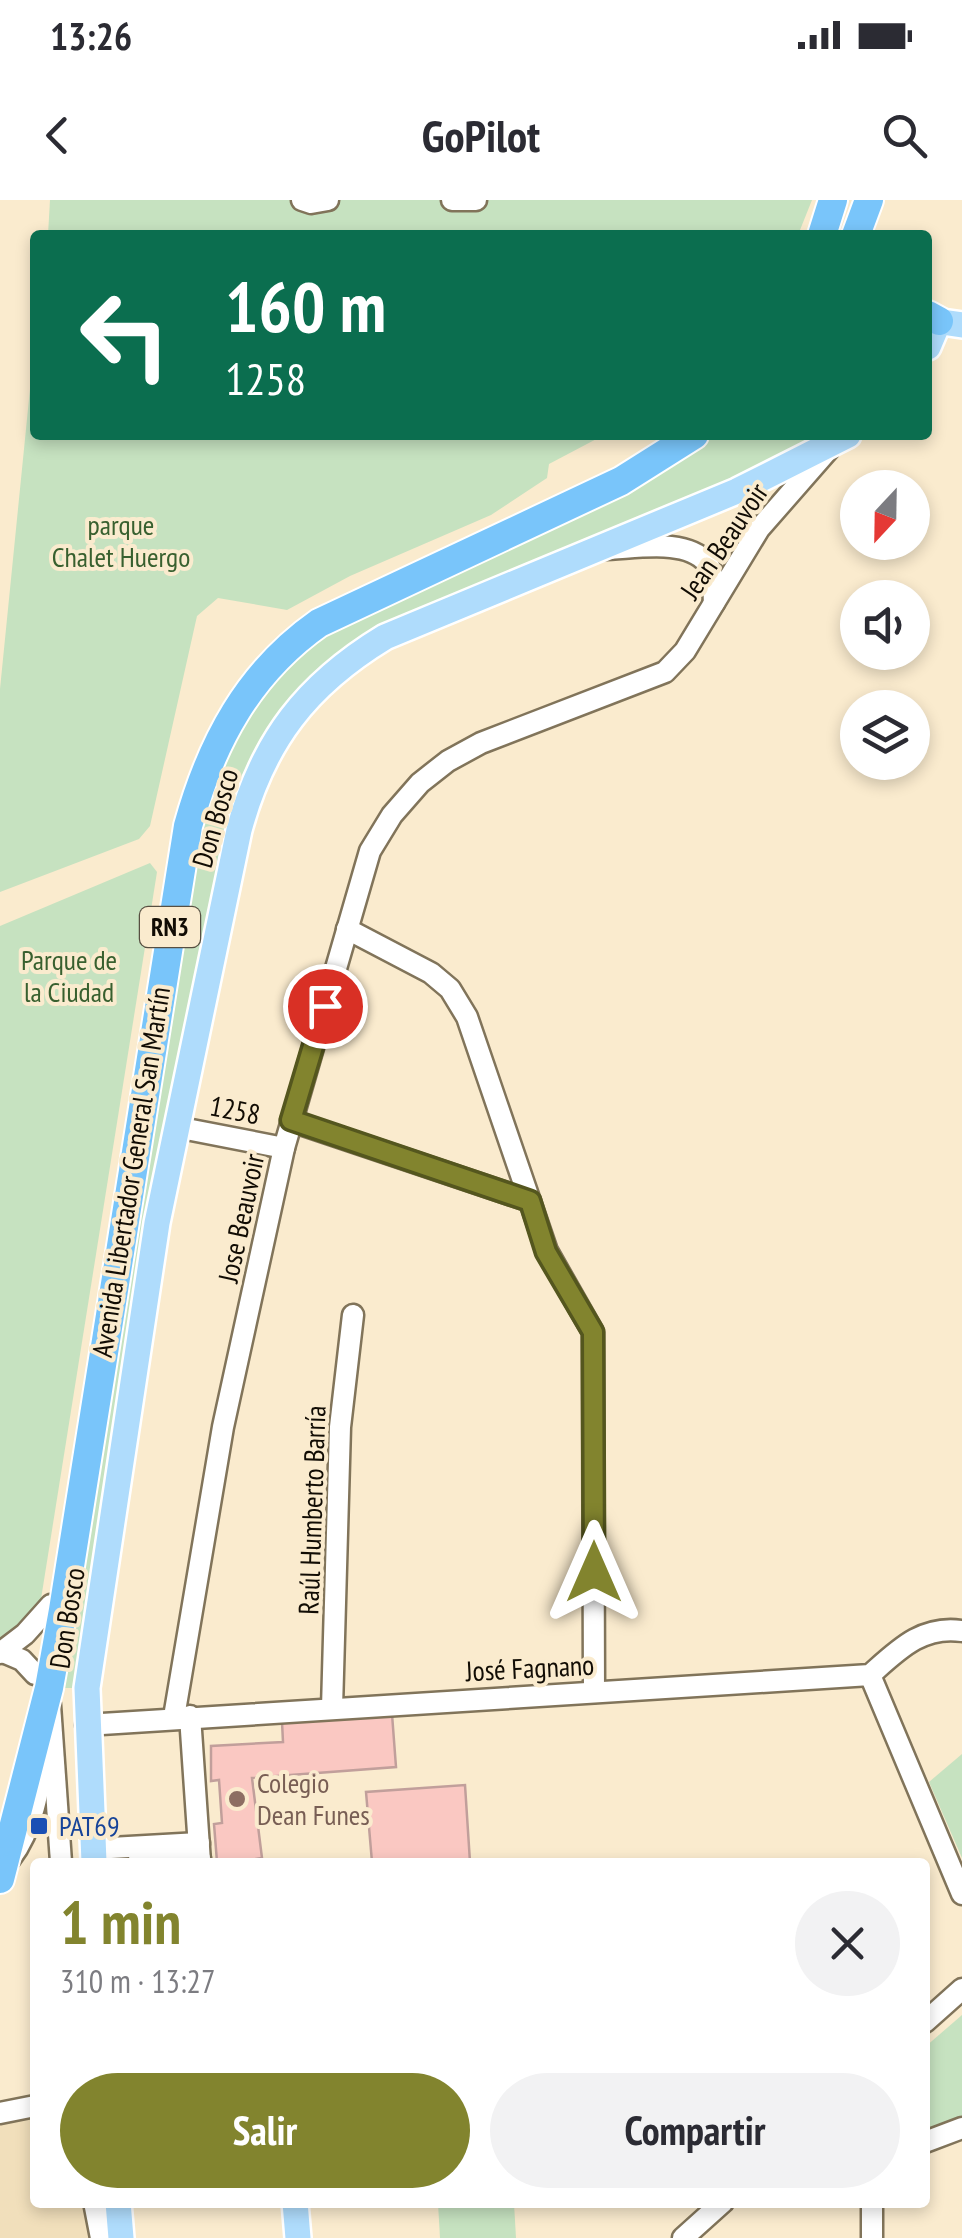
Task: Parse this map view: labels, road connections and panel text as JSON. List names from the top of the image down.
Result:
{
  "streets": {
    "highway": ["RN3", "Avenida Libertador General San Martín"],
    "main road": ["Don Bosco"],
    "street": [
      "Jean Beauvoir",
      "1258",
      "Jose Beauvoir",
      "Raúl Humberto Barría",
      "José Fagnano"
    ]
  },
  "crossings": [
    ["Jean Beauvoir", "Jose Beauvoir"],
    ["Don Bosco", "1258"],
    ["Don Bosco", "Avenida Libertador General San Martín"],
    ["Don Bosco", "José Fagnano"],
    ["1258", "Jose Beauvoir"],
    ["Jose Beauvoir", "José Fagnano"],
    ["Raúl Humberto Barría", "José Fagnano"]
  ],
  "parks": ["parque Chalet Huergo", "Parque de la Ciudad"],
  "places": {
    "other": ["Colegio Dean Funes"],
    "transit": ["PAT69"]
  },
  "north": "bottom",
  "page": {
    "status": "13:26",
    "header": "GoPilot",
    "turn": ["160 m", "1258"],
    "heading": ["1 min", "310 m · 13:27"],
    "buttons": ["Salir", "Compartir"]
  }
}
